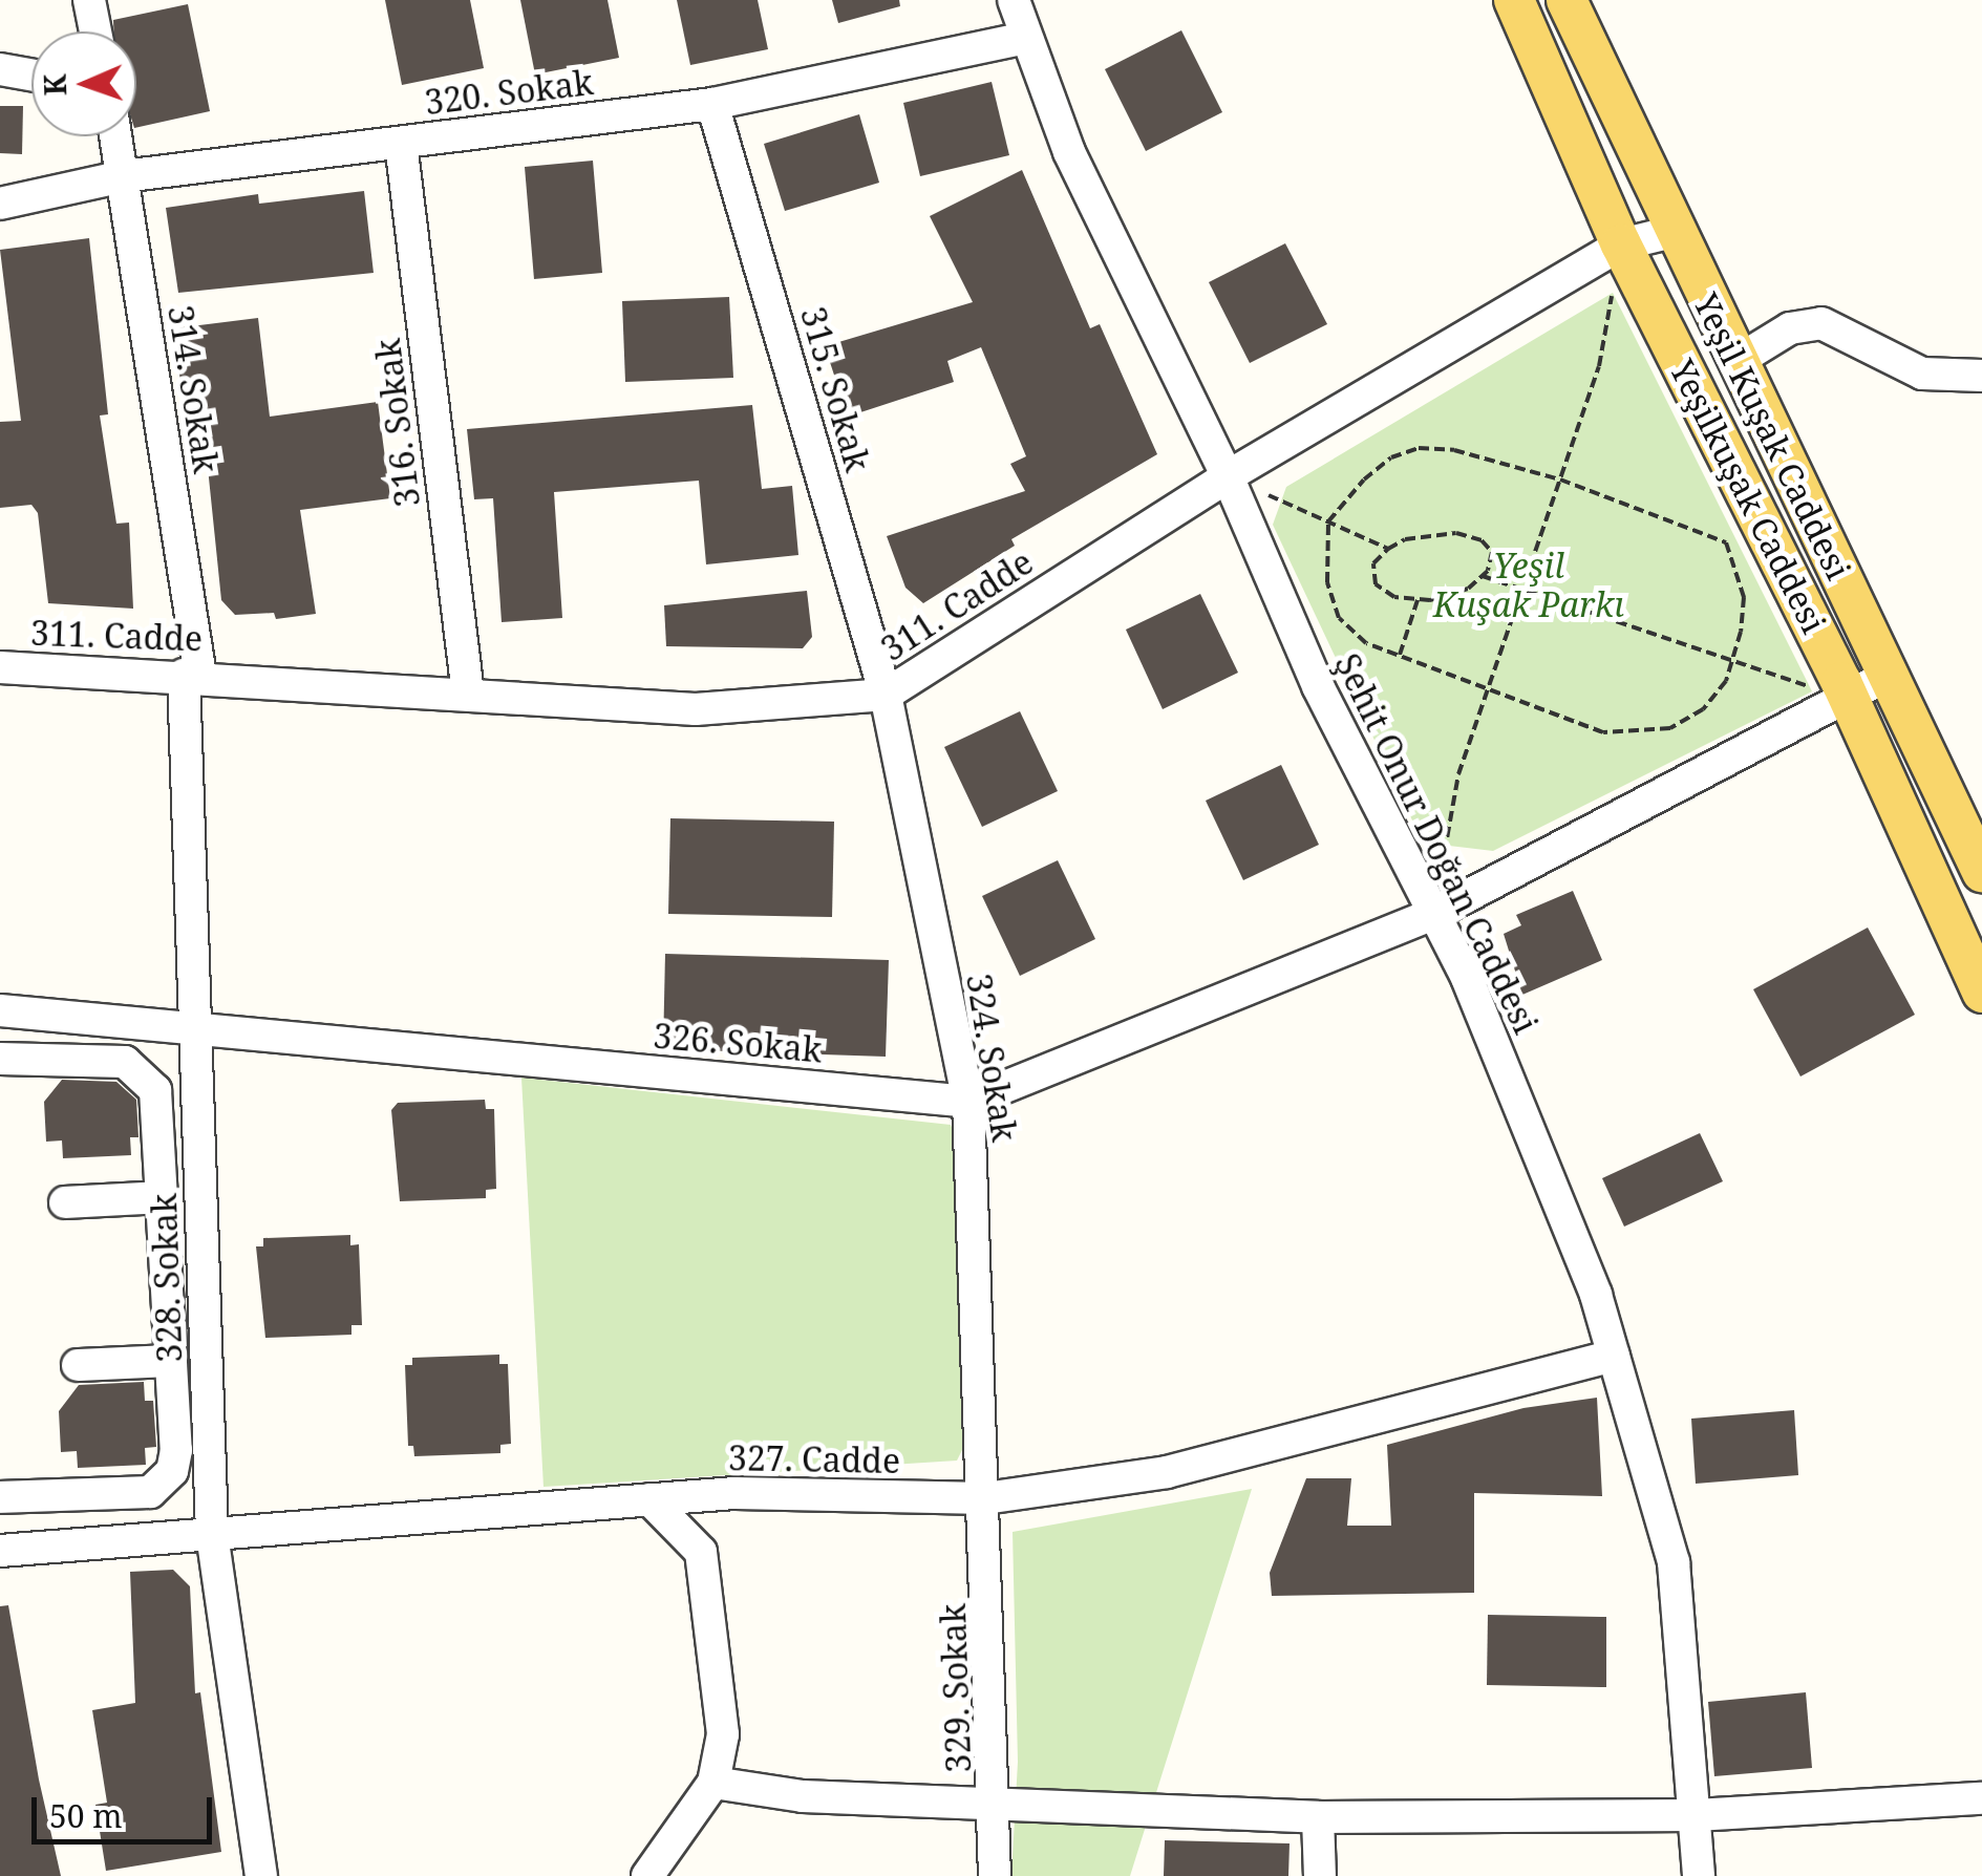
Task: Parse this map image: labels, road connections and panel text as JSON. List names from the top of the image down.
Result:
{
  "streets": {
    "main road": ["Yeşil Kuşak Caddesi", "Yeşilkuşak Caddesi"],
    "street": [
      "320. Sokak",
      "314. Sokak",
      "315. Sokak",
      "316. Sokak",
      "311. Cadde",
      "Şehit Onur Doğan Caddesi",
      "326. Sokak",
      "324. Sokak",
      "328. Sokak",
      "327. Cadde",
      "329. Sokak"
    ]
  },
  "crossings": [
    ["320. Sokak", "314. Sokak"],
    ["320. Sokak", "315. Sokak"],
    ["320. Sokak", "316. Sokak"],
    ["320. Sokak", "Şehit Onur Doğan Caddesi"],
    ["314. Sokak", "311. Cadde"],
    ["314. Sokak", "328. Sokak"],
    ["315. Sokak", "311. Cadde"],
    ["315. Sokak", "324. Sokak"],
    ["316. Sokak", "311. Cadde"],
    ["Yeşil Kuşak Caddesi", "311. Cadde"],
    ["Yeşil Kuşak Caddesi", "326. Sokak"],
    ["Yeşilkuşak Caddesi", "311. Cadde"],
    ["Yeşilkuşak Caddesi", "326. Sokak"],
    ["311. Cadde", "Şehit Onur Doğan Caddesi"],
    ["311. Cadde", "324. Sokak"],
    ["311. Cadde", "328. Sokak"],
    ["Şehit Onur Doğan Caddesi", "326. Sokak"],
    ["Şehit Onur Doğan Caddesi", "327. Cadde"],
    ["326. Sokak", "324. Sokak"],
    ["326. Sokak", "328. Sokak"],
    ["324. Sokak", "327. Cadde"],
    ["324. Sokak", "329. Sokak"],
    ["328. Sokak", "327. Cadde"],
    ["327. Cadde", "329. Sokak"]
  ],
  "parks": ["Yeşil Kuşak Parkı"],
  "scale_bar": "50 m",
  "north": "left"
}
